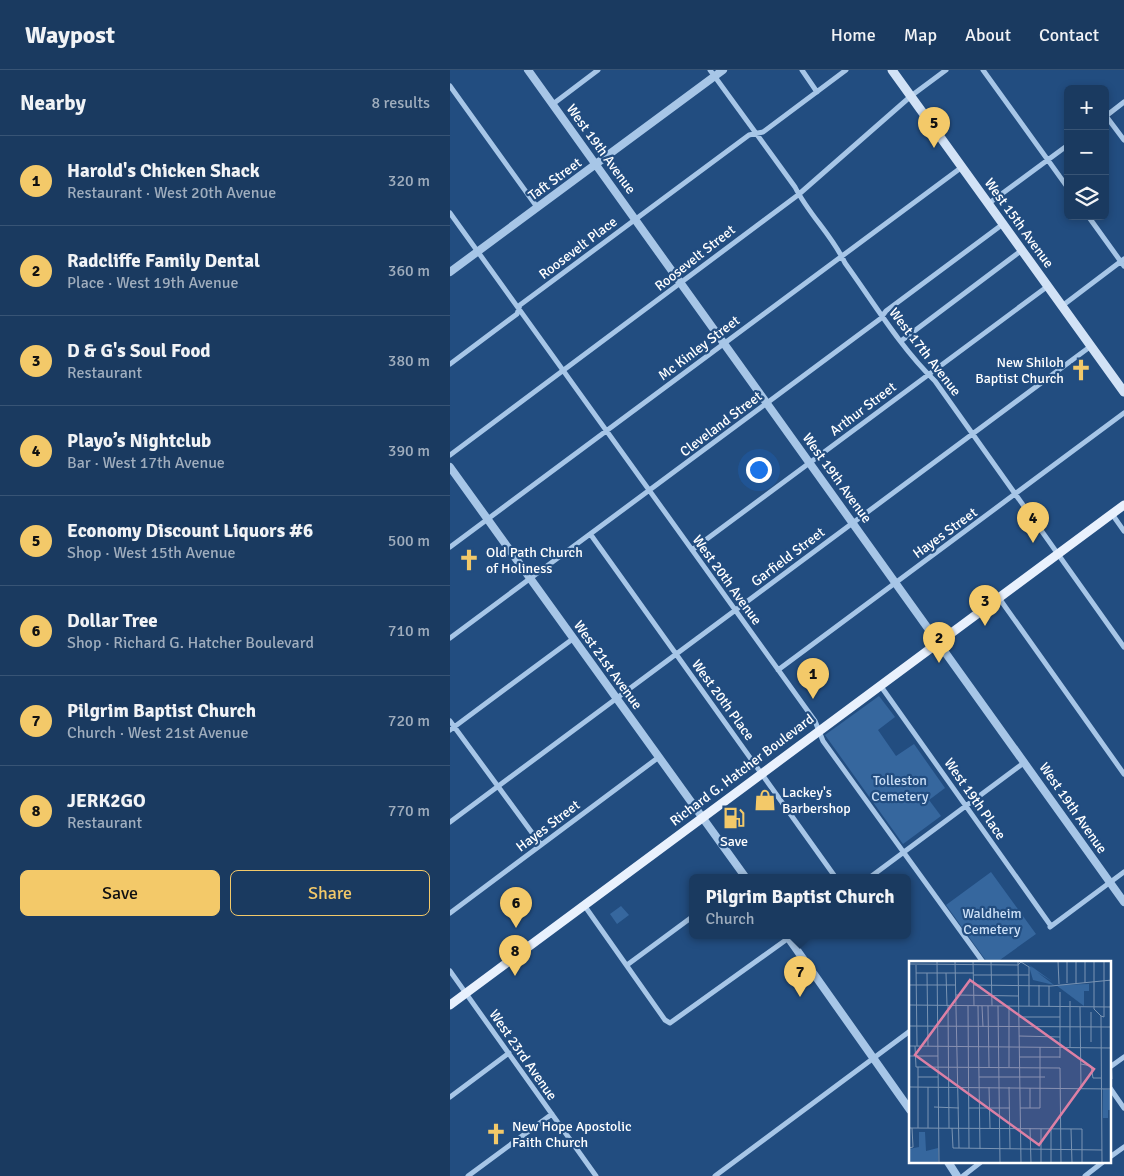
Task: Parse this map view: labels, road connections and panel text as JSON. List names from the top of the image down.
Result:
{
  "streets": {
    "main road": ["West 15th Avenue", "Richard G. Hatcher Boulevard"],
    "street": [
      "West 19th Avenue",
      "Taft Street",
      "Roosevelt Place",
      "Roosevelt Street",
      "Mc Kinley Street",
      "West 17th Avenue",
      "Arthur Street",
      "Cleveland Street",
      "Hayes Street",
      "Garfield Street",
      "West 20th Avenue",
      "West 21st Avenue",
      "West 20th Place",
      "West 19th Place",
      "West 23rd Avenue"
    ]
  },
  "crossings": [
    ["West 19th Avenue", "Taft Street"],
    ["West 19th Avenue", "Roosevelt Place"],
    ["West 19th Avenue", "Roosevelt Street"],
    ["West 19th Avenue", "Mc Kinley Street"],
    ["West 19th Avenue", "Arthur Street"],
    ["West 19th Avenue", "Cleveland Street"],
    ["West 19th Avenue", "Hayes Street"],
    ["West 19th Avenue", "Garfield Street"],
    ["West 19th Avenue", "Richard G. Hatcher Boulevard"],
    ["West 19th Avenue", "West 19th Place"],
    ["Taft Street", "West 17th Avenue"],
    ["Taft Street", "West 20th Avenue"],
    ["West 15th Avenue", "Roosevelt Street"],
    ["West 15th Avenue", "Mc Kinley Street"],
    ["West 15th Avenue", "Arthur Street"],
    ["West 15th Avenue", "Cleveland Street"],
    ["West 15th Avenue", "Garfield Street"],
    ["Roosevelt Place", "West 17th Avenue"],
    ["Roosevelt Place", "West 20th Avenue"],
    ["Roosevelt Street", "West 17th Avenue"],
    ["Roosevelt Street", "West 20th Avenue"],
    ["Mc Kinley Street", "West 17th Avenue"],
    ["Mc Kinley Street", "West 20th Avenue"],
    ["Mc Kinley Street", "West 21st Avenue"],
    ["West 17th Avenue", "Arthur Street"],
    ["West 17th Avenue", "Cleveland Street"],
    ["West 17th Avenue", "Hayes Street"],
    ["West 17th Avenue", "Garfield Street"],
    ["West 17th Avenue", "Richard G. Hatcher Boulevard"],
    ["Arthur Street", "West 20th Avenue"],
    ["Cleveland Street", "West 20th Avenue"],
    ["Cleveland Street", "West 21st Avenue"],
    ["Cleveland Street", "West 20th Place"],
    ["Hayes Street", "West 20th Avenue"],
    ["Hayes Street", "West 21st Avenue"],
    ["Garfield Street", "West 20th Avenue"],
    ["Garfield Street", "West 21st Avenue"],
    ["Garfield Street", "West 20th Place"],
    ["West 20th Avenue", "Richard G. Hatcher Boulevard"],
    ["West 21st Avenue", "Richard G. Hatcher Boulevard"],
    ["West 20th Place", "Richard G. Hatcher Boulevard"],
    ["Richard G. Hatcher Boulevard", "West 19th Place"],
    ["Richard G. Hatcher Boulevard", "West 23rd Avenue"]
  ],
  "parks": ["Tolleston Cemetery", "Waldheim Cemetery"],
  "places": {
    "church": ["New Shiloh Baptist Church", "Old Path Church of Holiness", "New Hope Apostolic Faith Church"],
    "shop": ["Lackey's Barbershop"],
    "fuel station": ["Save"]
  },
  "page": {
    "header": "Waypost",
    "nav": [
      "Home",
      "Map",
      "About",
      "Contact"
    ],
    "heading": ["Nearby", "8 results"],
    "map_buttons": ["+", "−"],
    "pins": [
      "5",
      "4",
      "3",
      "2",
      "1",
      "6",
      "8",
      "7"
    ],
    "list": [
      {
        "mark": "1",
        "name": "Harold's Chicken Shack",
        "note": "Restaurant · West 20th Avenue",
        "value": "320 m"
      },
      {
        "mark": "2",
        "name": "Radcliffe Family Dental",
        "note": "Place · West 19th Avenue",
        "value": "360 m"
      },
      {
        "mark": "3",
        "name": "D & G's Soul Food",
        "note": "Restaurant",
        "value": "380 m"
      },
      {
        "mark": "4",
        "name": "Playo’s Nightclub",
        "note": "Bar · West 17th Avenue",
        "value": "390 m"
      },
      {
        "mark": "5",
        "name": "Economy Discount Liquors #6",
        "note": "Shop · West 15th Avenue",
        "value": "500 m"
      },
      {
        "mark": "6",
        "name": "Dollar Tree",
        "note": "Shop · Richard G. Hatcher Boulevard",
        "value": "710 m"
      },
      {
        "mark": "7",
        "name": "Pilgrim Baptist Church",
        "note": "Church · West 21st Avenue",
        "value": "720 m"
      },
      {
        "mark": "8",
        "name": "JERK2GO",
        "note": "Restaurant",
        "value": "770 m"
      }
    ],
    "buttons": ["Save", "Share"],
    "popup": ["Pilgrim Baptist Church", "Church"]
  }
}
